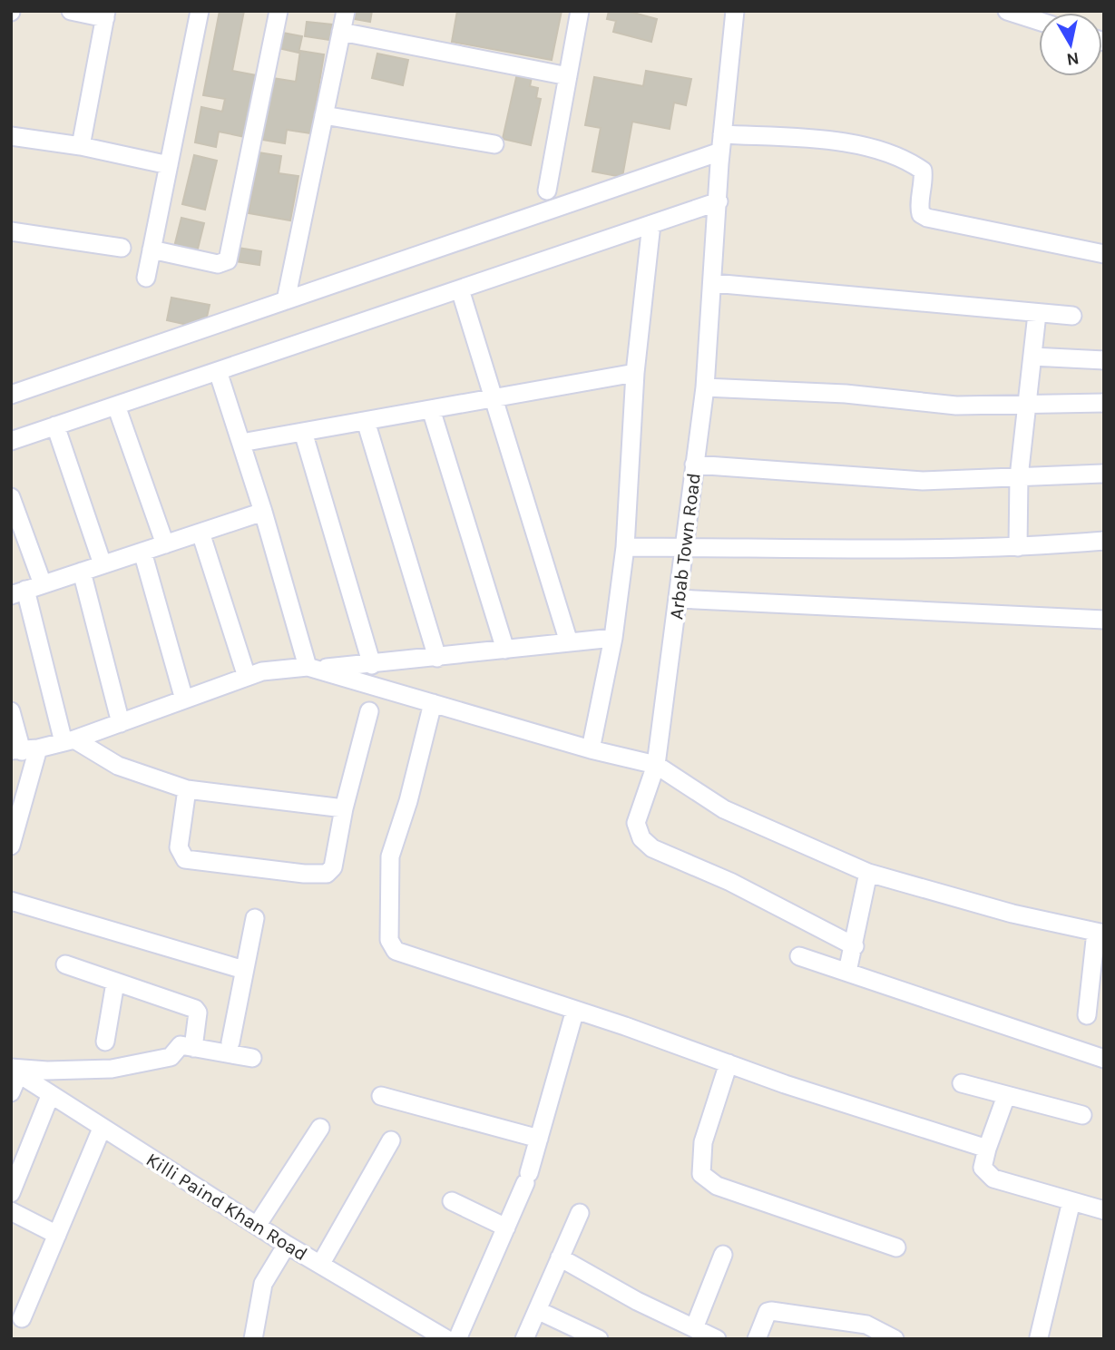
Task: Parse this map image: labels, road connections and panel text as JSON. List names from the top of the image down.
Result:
{
  "streets": {
    "street": ["Arbab Town Road", "Killi Paind Khan Road"]
  },
  "north": "bottom"
}
